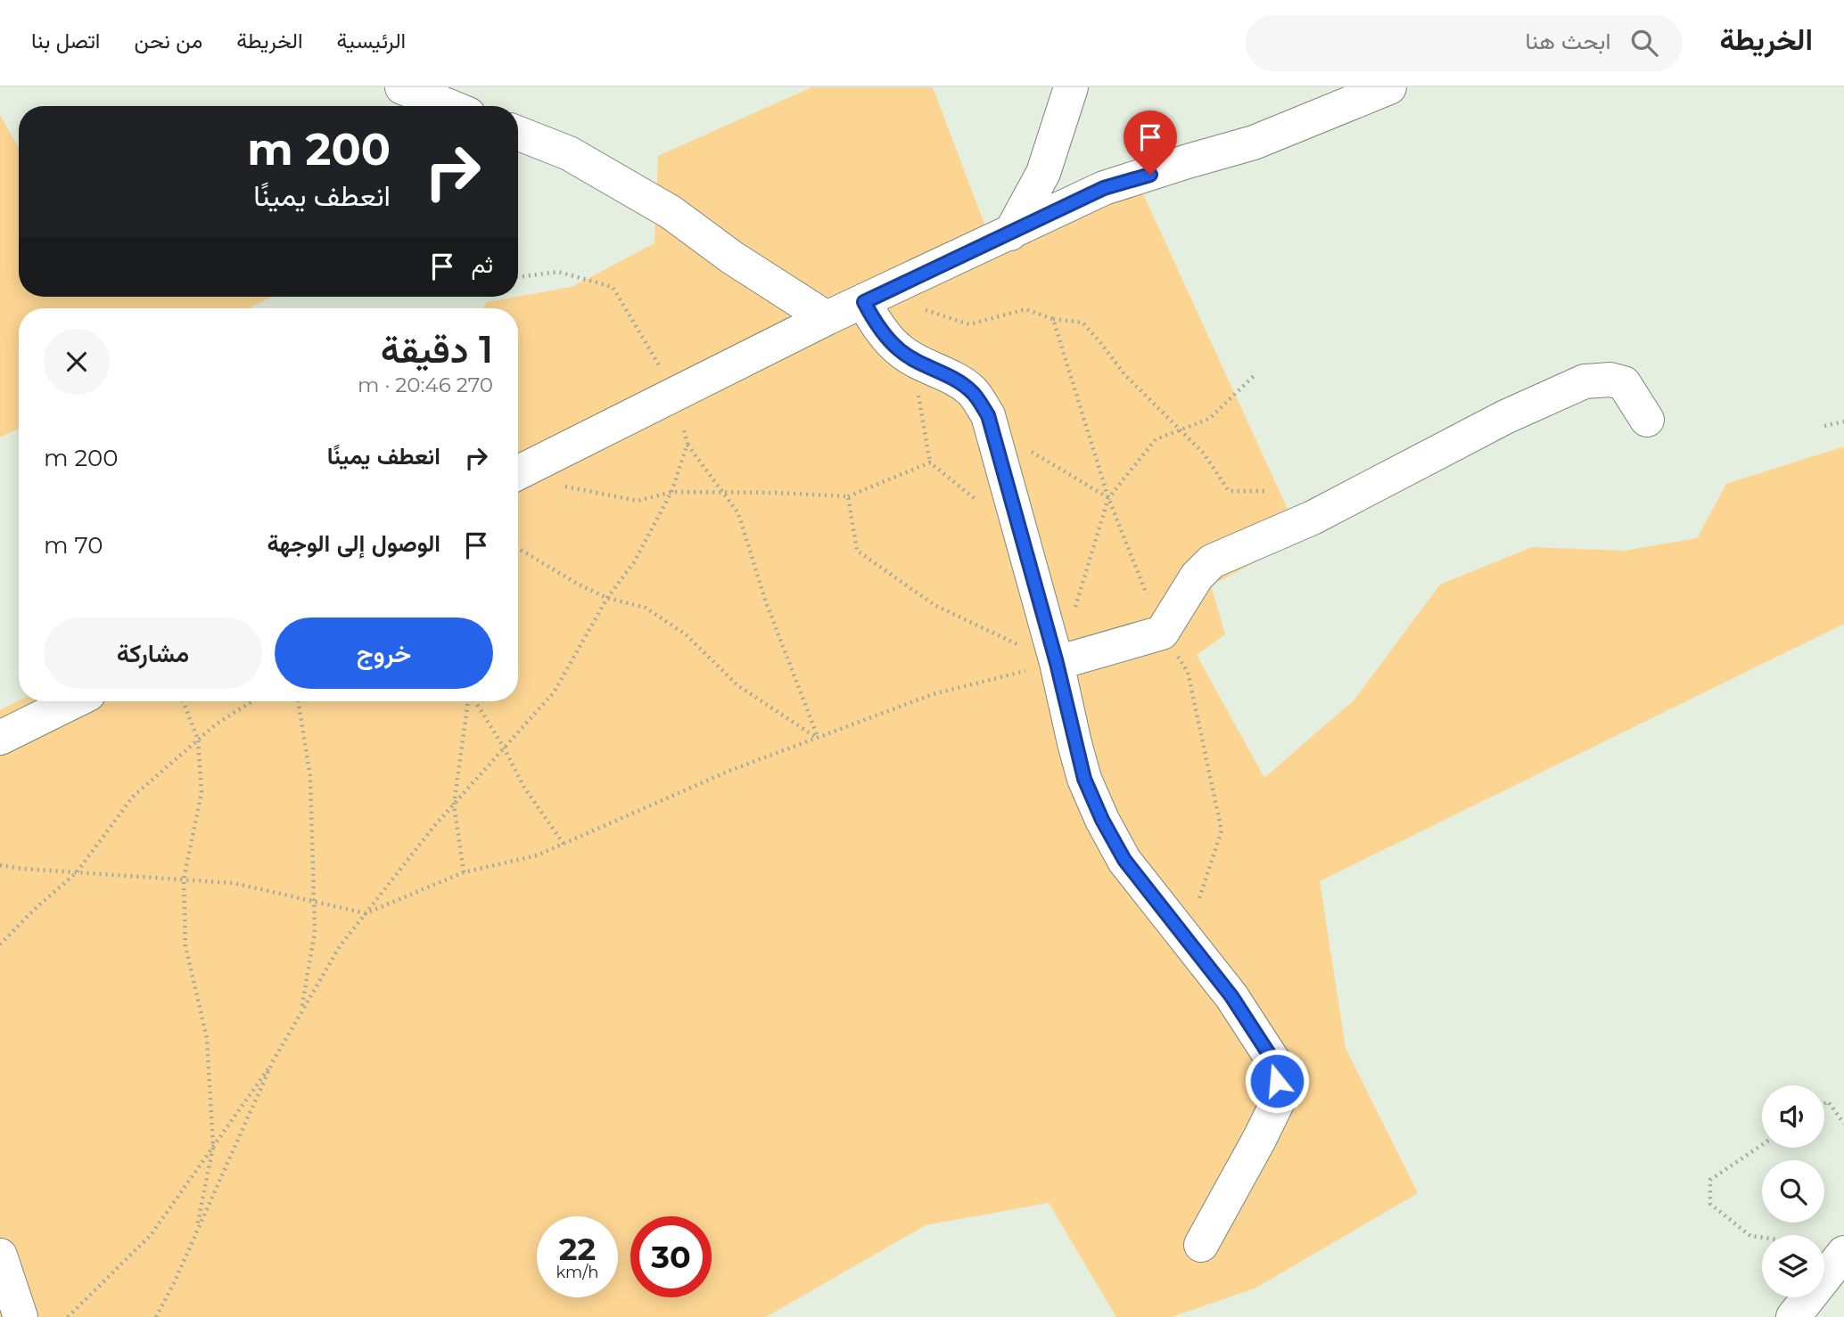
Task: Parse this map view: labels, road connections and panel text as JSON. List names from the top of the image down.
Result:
{
  "page": {
    "header": "الخريطة",
    "search": "ابحث هنا",
    "nav": [
      "الرئيسية",
      "الخريطة",
      "من نحن",
      "اتصل بنا"
    ],
    "turn": ["200 m", "انعطف يمينًا"],
    "then": "ثم",
    "heading": ["1 دقيقة", "270 m · 20:46"],
    "list": [
      {
        "name": "انعطف يمينًا",
        "value": "200 m"
      },
      {
        "name": "الوصول إلى الوجهة",
        "value": "70 m"
      }
    ],
    "buttons": ["خروج", "مشاركة"],
    "speed": "22 km/h",
    "limit": "30"
  }
}
